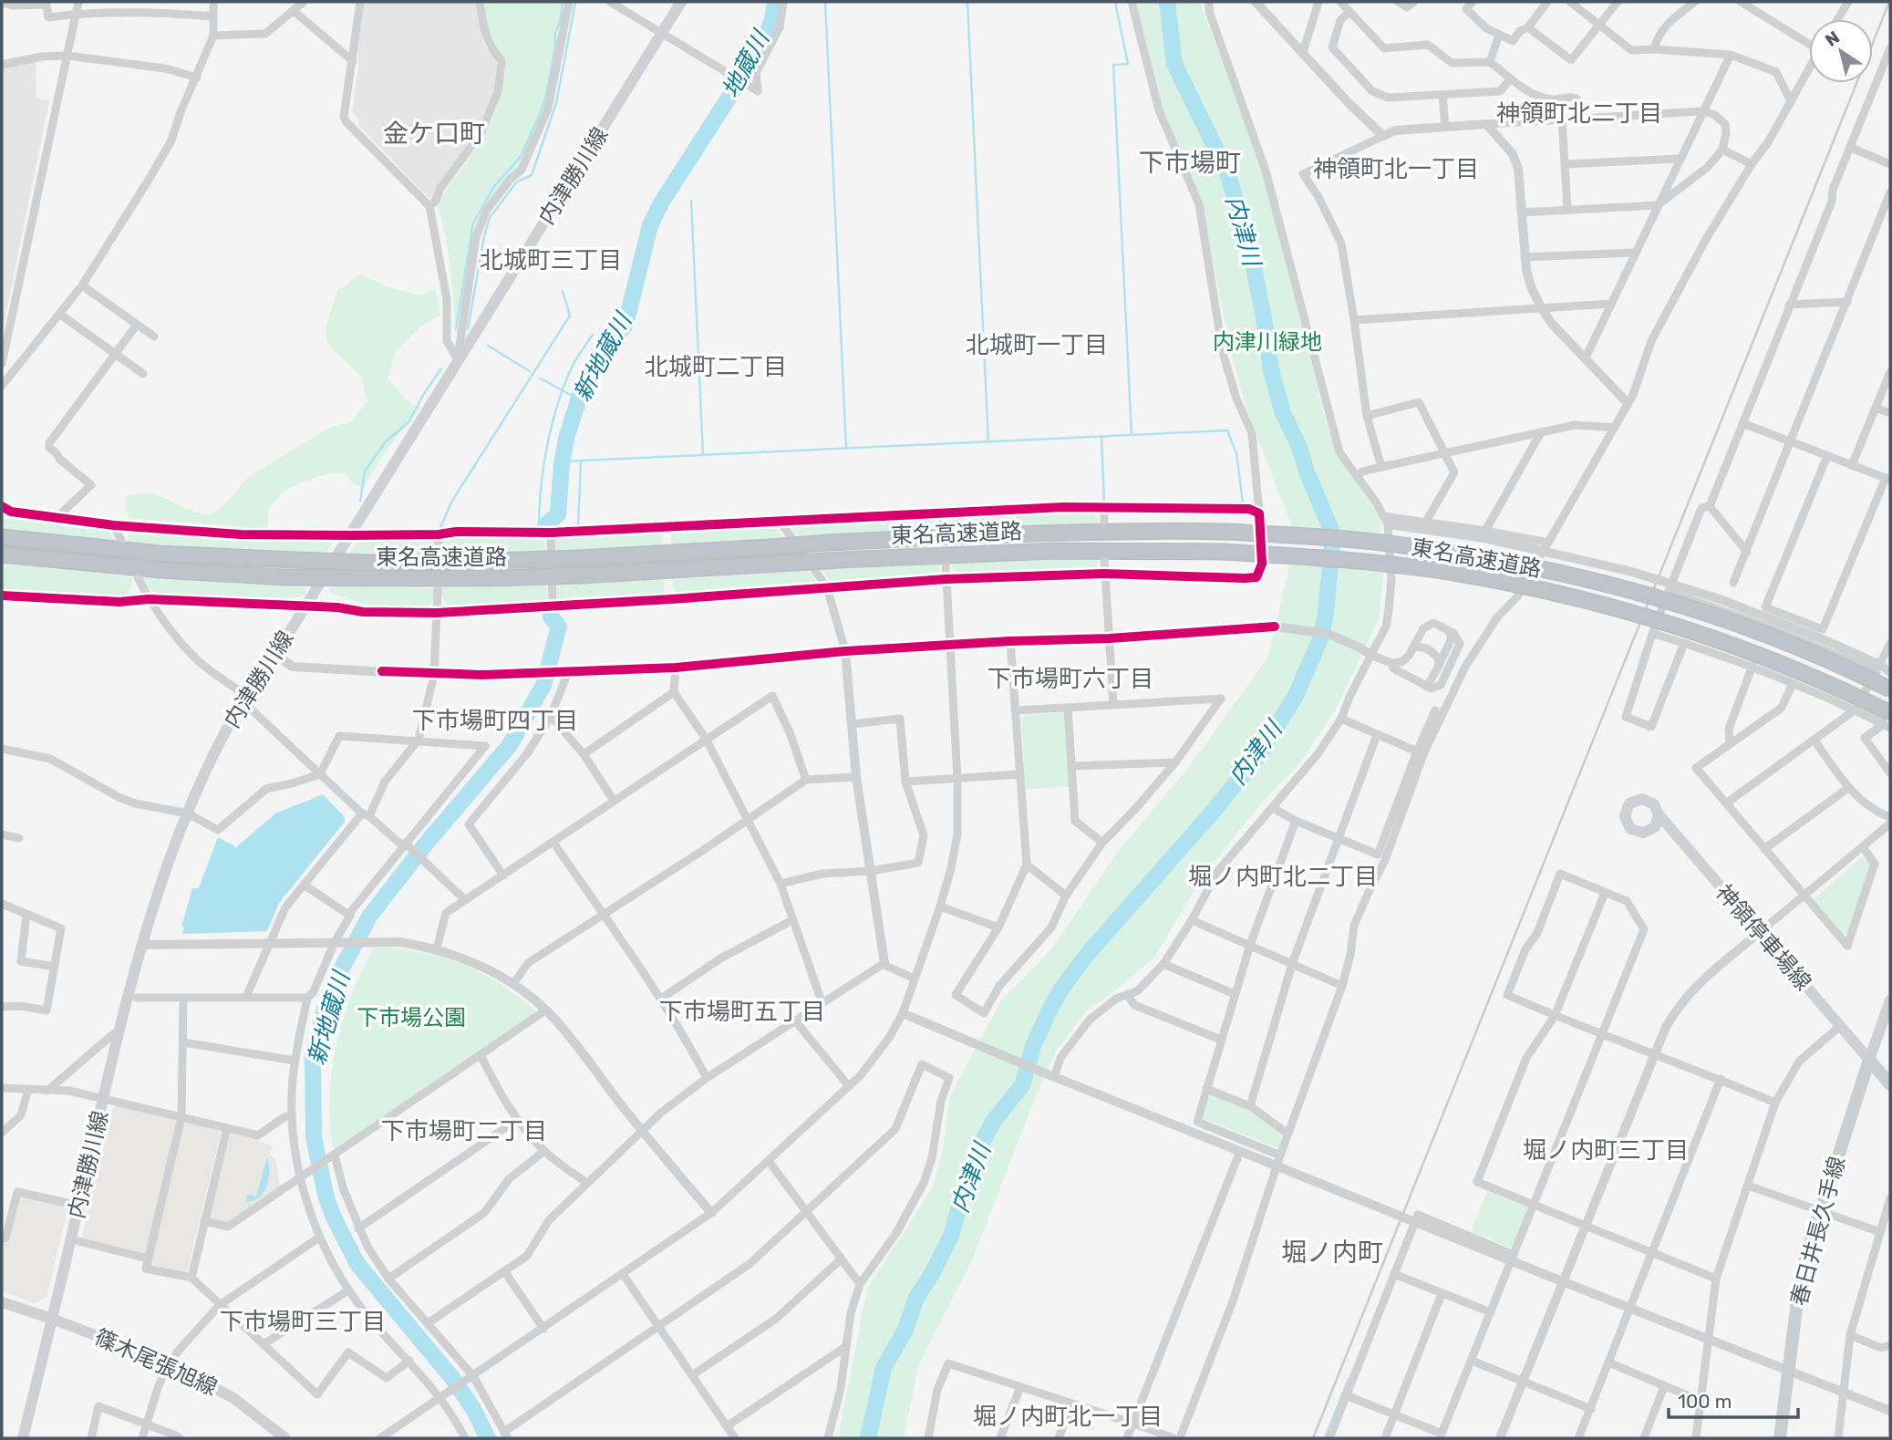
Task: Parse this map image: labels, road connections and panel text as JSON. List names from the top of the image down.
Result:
{
  "streets": {
    "highway": ["東名高速道路"],
    "main road": [
      "内津勝川線",
      "神領停車場線",
      "春日井長久手線",
      "篠木尾張旭線"
    ]
  },
  "crossings": [
    ["内津勝川線", "篠木尾張旭線"],
    ["神領停車場線", "春日井長久手線"]
  ],
  "districts": [
    "神領町北二丁目",
    "金ケ口町",
    "下市場町",
    "神領町北一丁目",
    "北城町三丁目",
    "北城町一丁目",
    "北城町二丁目",
    "下市場町六丁目",
    "下市場町四丁目",
    "堀ノ内町北二丁目",
    "下市場町五丁目",
    "下市場町二丁目",
    "堀ノ内町三丁目",
    "堀ノ内町",
    "下市場町三丁目",
    "堀ノ内町北一丁目"
  ],
  "water": ["地蔵川", "内津川", "新地蔵川"],
  "parks": ["内津川緑地", "下市場公園"],
  "scale_bar": "100 m",
  "north": "top left"
}
